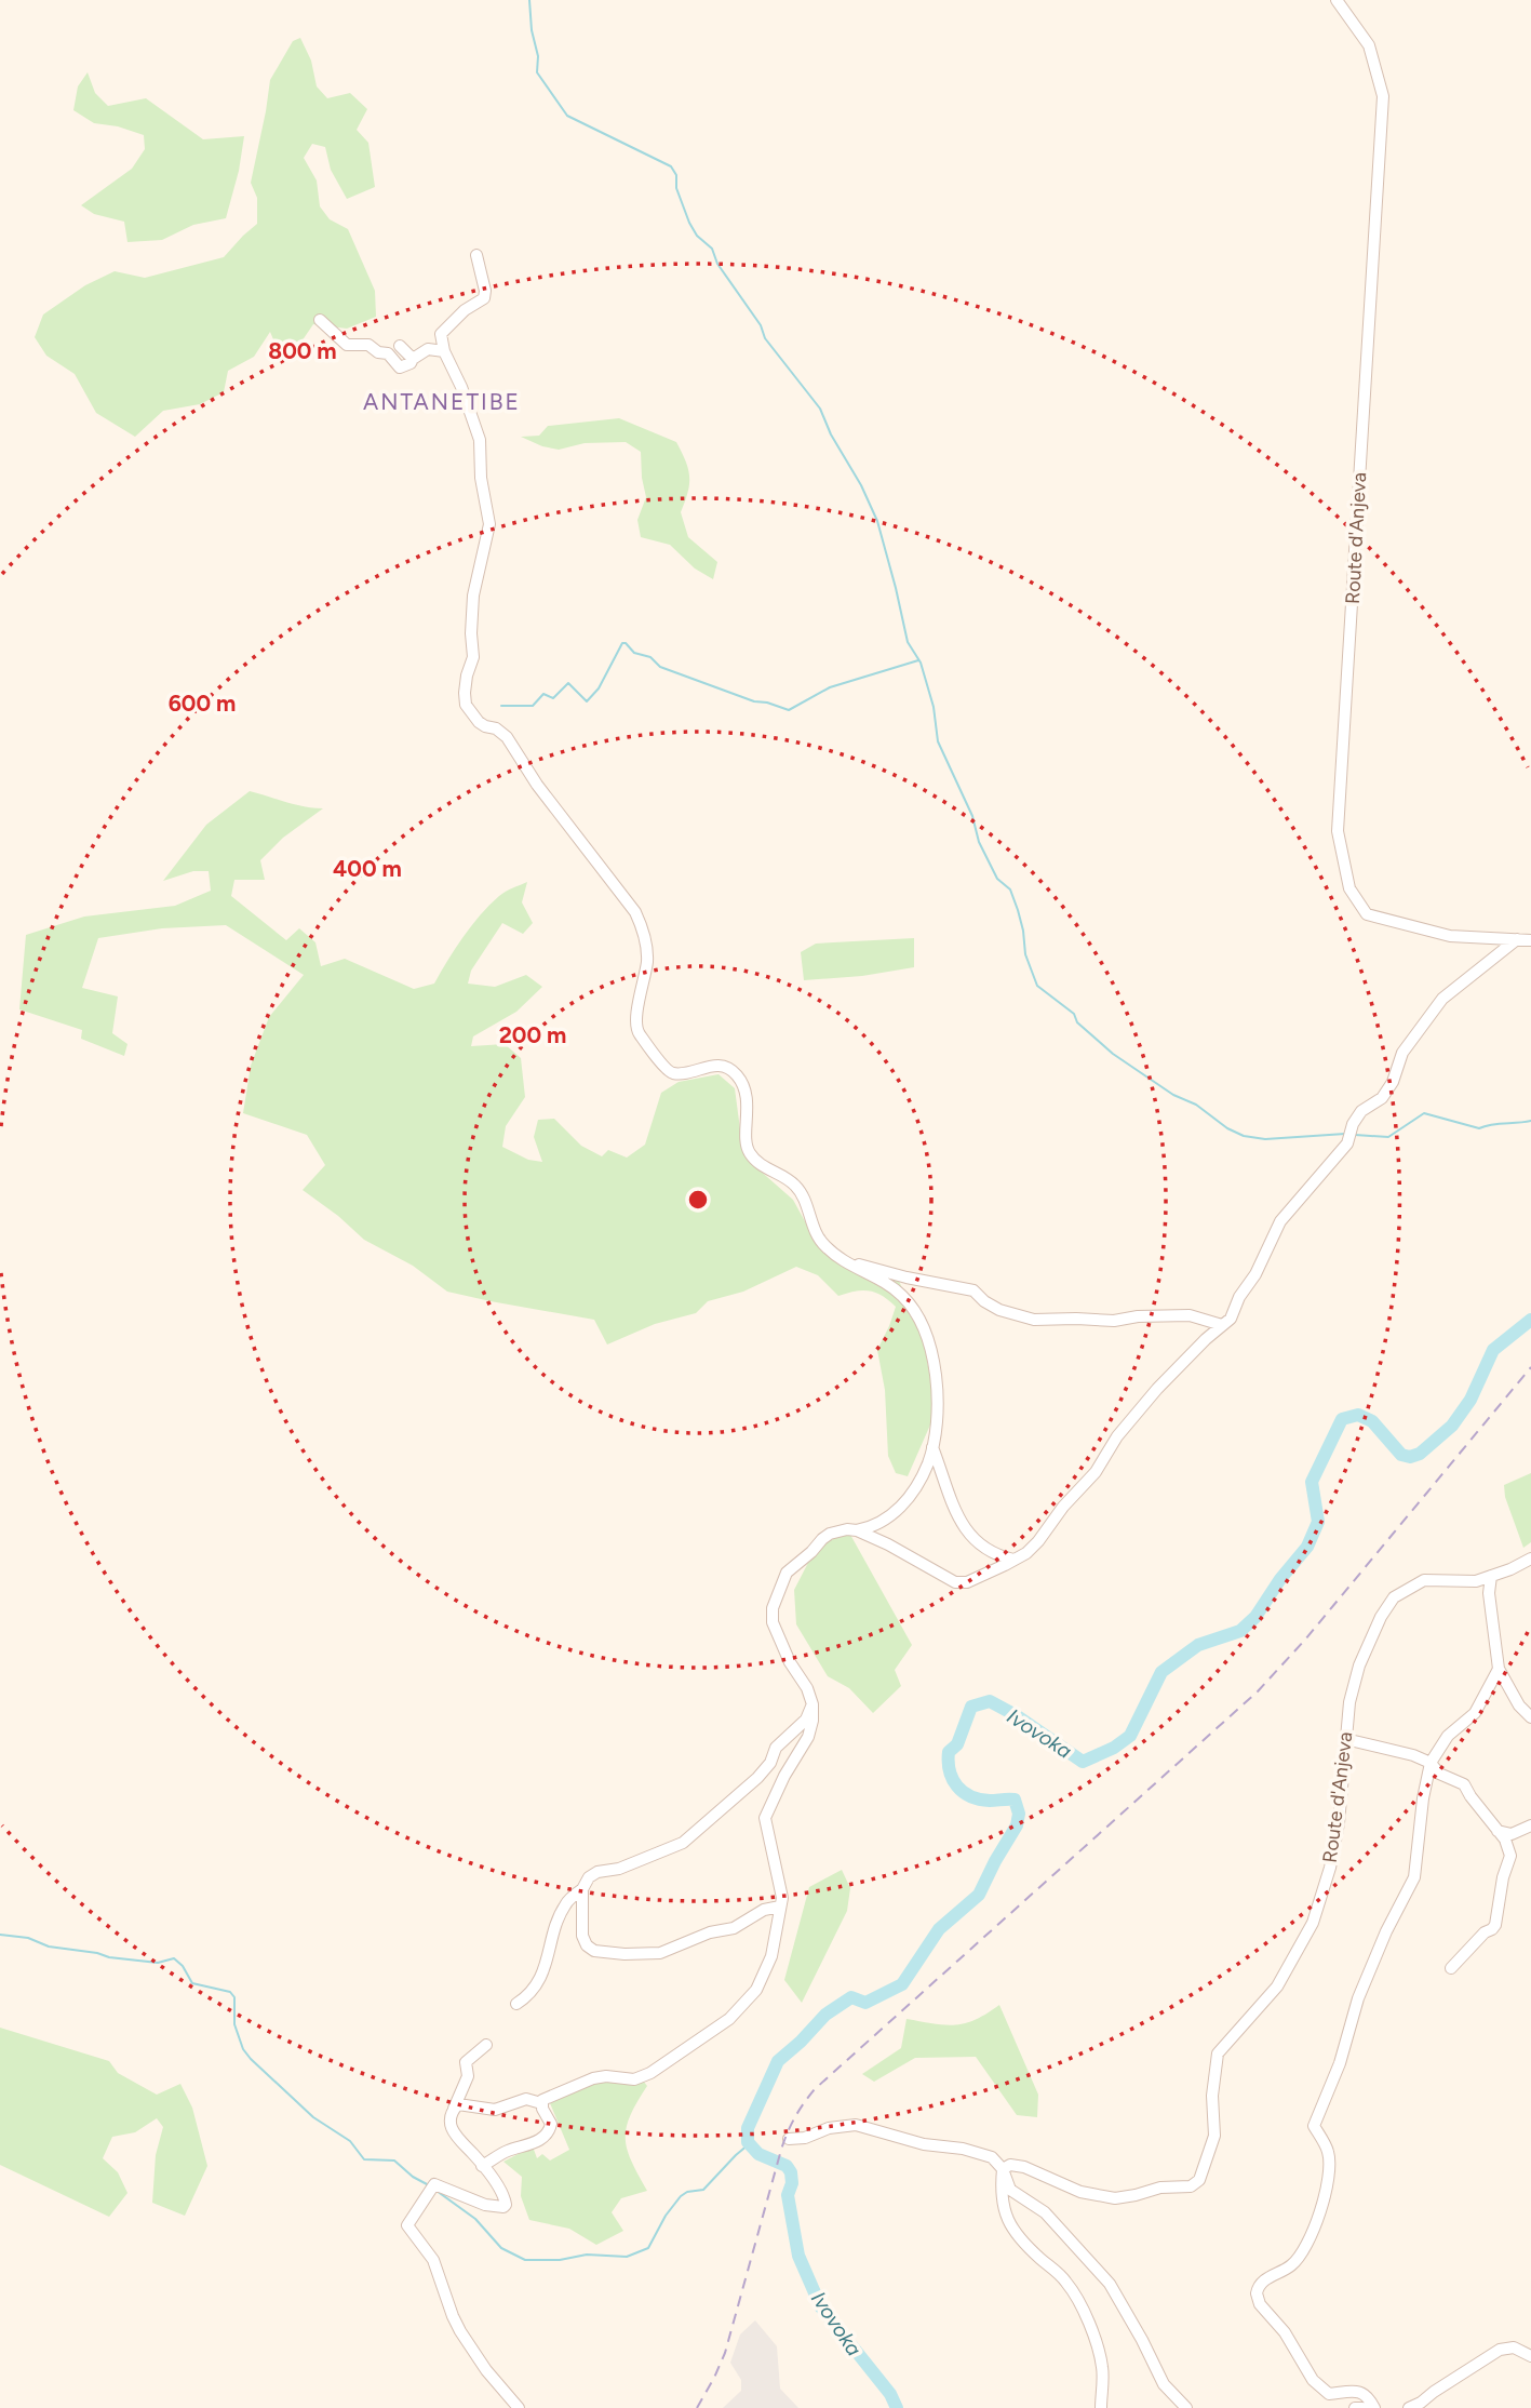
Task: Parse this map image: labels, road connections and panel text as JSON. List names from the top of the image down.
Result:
{
  "streets": {
    "street": ["Route d'Anjeva"]
  },
  "districts": ["ANTANETIBE"],
  "water": ["Ivovoka"],
  "rings": [
    "800 m",
    "600 m",
    "400 m",
    "200 m"
  ]
}
